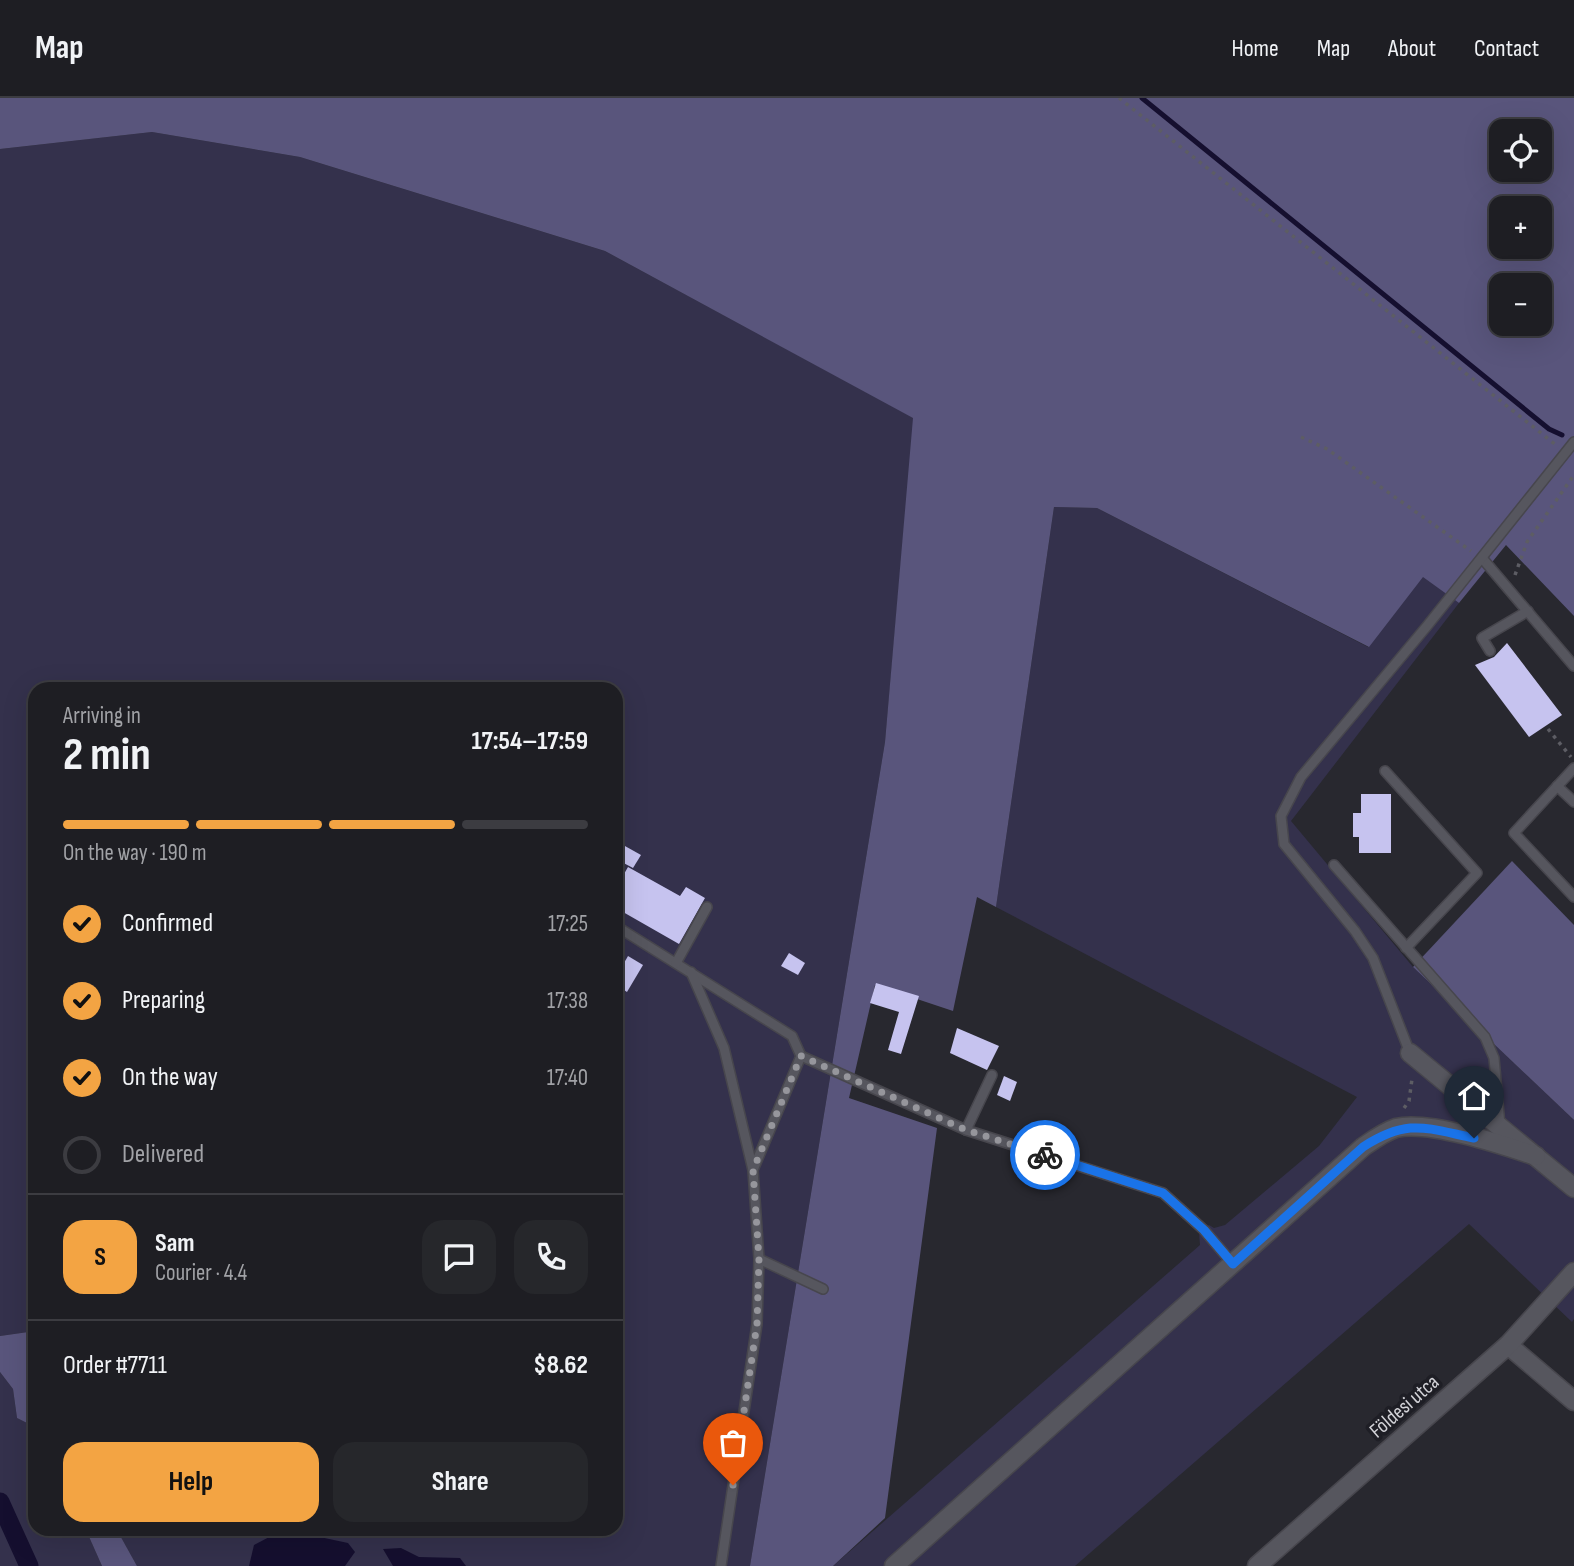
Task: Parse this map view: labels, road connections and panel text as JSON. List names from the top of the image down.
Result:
{
  "streets": {
    "street": ["Földesi utca"]
  },
  "page": {
    "header": "Map",
    "nav": [
      "Home",
      "Map",
      "About",
      "Contact"
    ],
    "map_buttons": ["+", "−"],
    "heading": ["2 min", "Arriving in", "17:54–17:59"],
    "panel": [
      "Sam",
      "Courier · 4.4",
      "Order #7711",
      "$8.62"
    ],
    "bar": "On the way · 190 m",
    "list": [
      ["Confirmed", "17:25"],
      ["Preparing", "17:38"],
      ["On the way", "17:40"],
      "Delivered"
    ],
    "round": "S",
    "buttons": ["Help", "Share"]
  }
}
